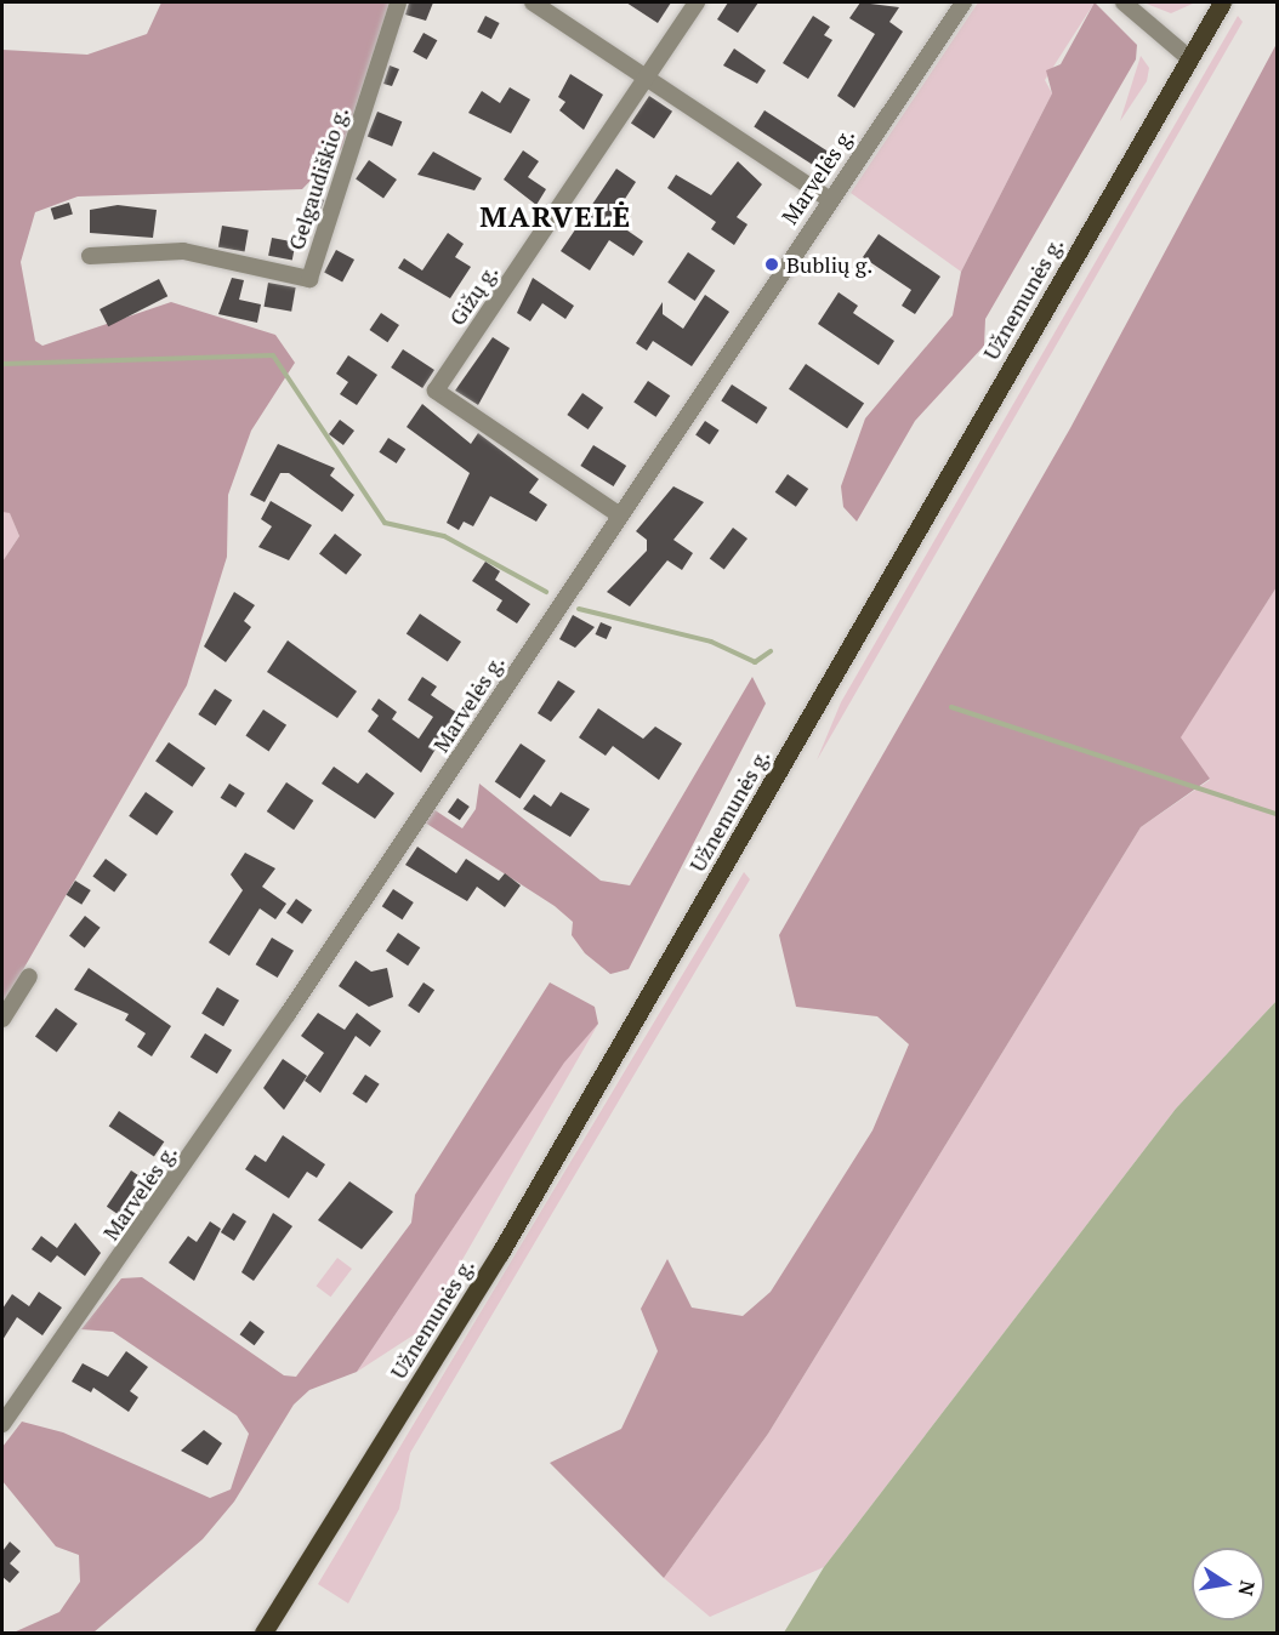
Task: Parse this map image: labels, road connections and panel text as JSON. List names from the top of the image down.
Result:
{
  "streets": {
    "main road": ["Užnemunės g."],
    "street": ["Marvelės g.", "Gelgaudiškio g.", "Gižų g."]
  },
  "crossings": [
    ["Marvelės g.", "Gižų g."]
  ],
  "districts": ["MARVELĖ"],
  "places": ["Bublių g."],
  "north": "right"
}
